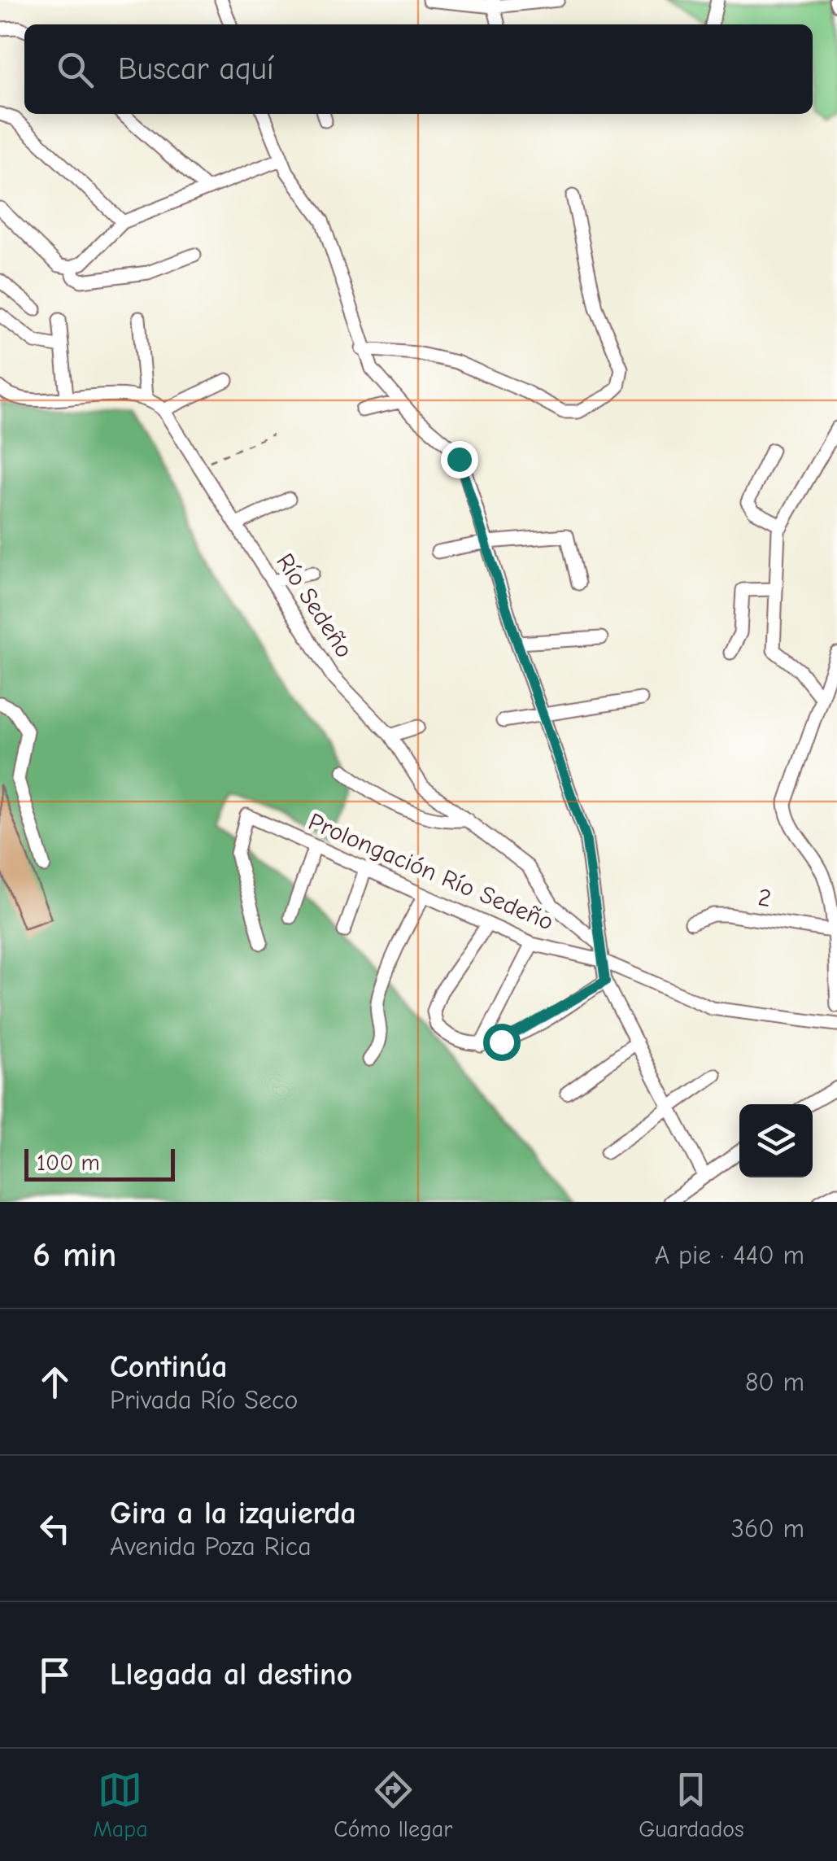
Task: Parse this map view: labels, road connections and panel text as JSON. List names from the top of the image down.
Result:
{
  "streets": {
    "street": ["Río Sedeño", "Prolongación Río Sedeño", "2"]
  },
  "scale_bar": "100 m",
  "page": {
    "search": "Buscar aquí",
    "scale": "100 m",
    "heading": ["6 min", "A pie · 440 m"],
    "list": [
      ["Continúa", "Privada Río Seco", "80 m"],
      ["Gira a la izquierda", "Avenida Poza Rica", "360 m"],
      "Llegada al destino"
    ],
    "nav": ["Mapa", "Cómo llegar", "Guardados"]
  }
}
